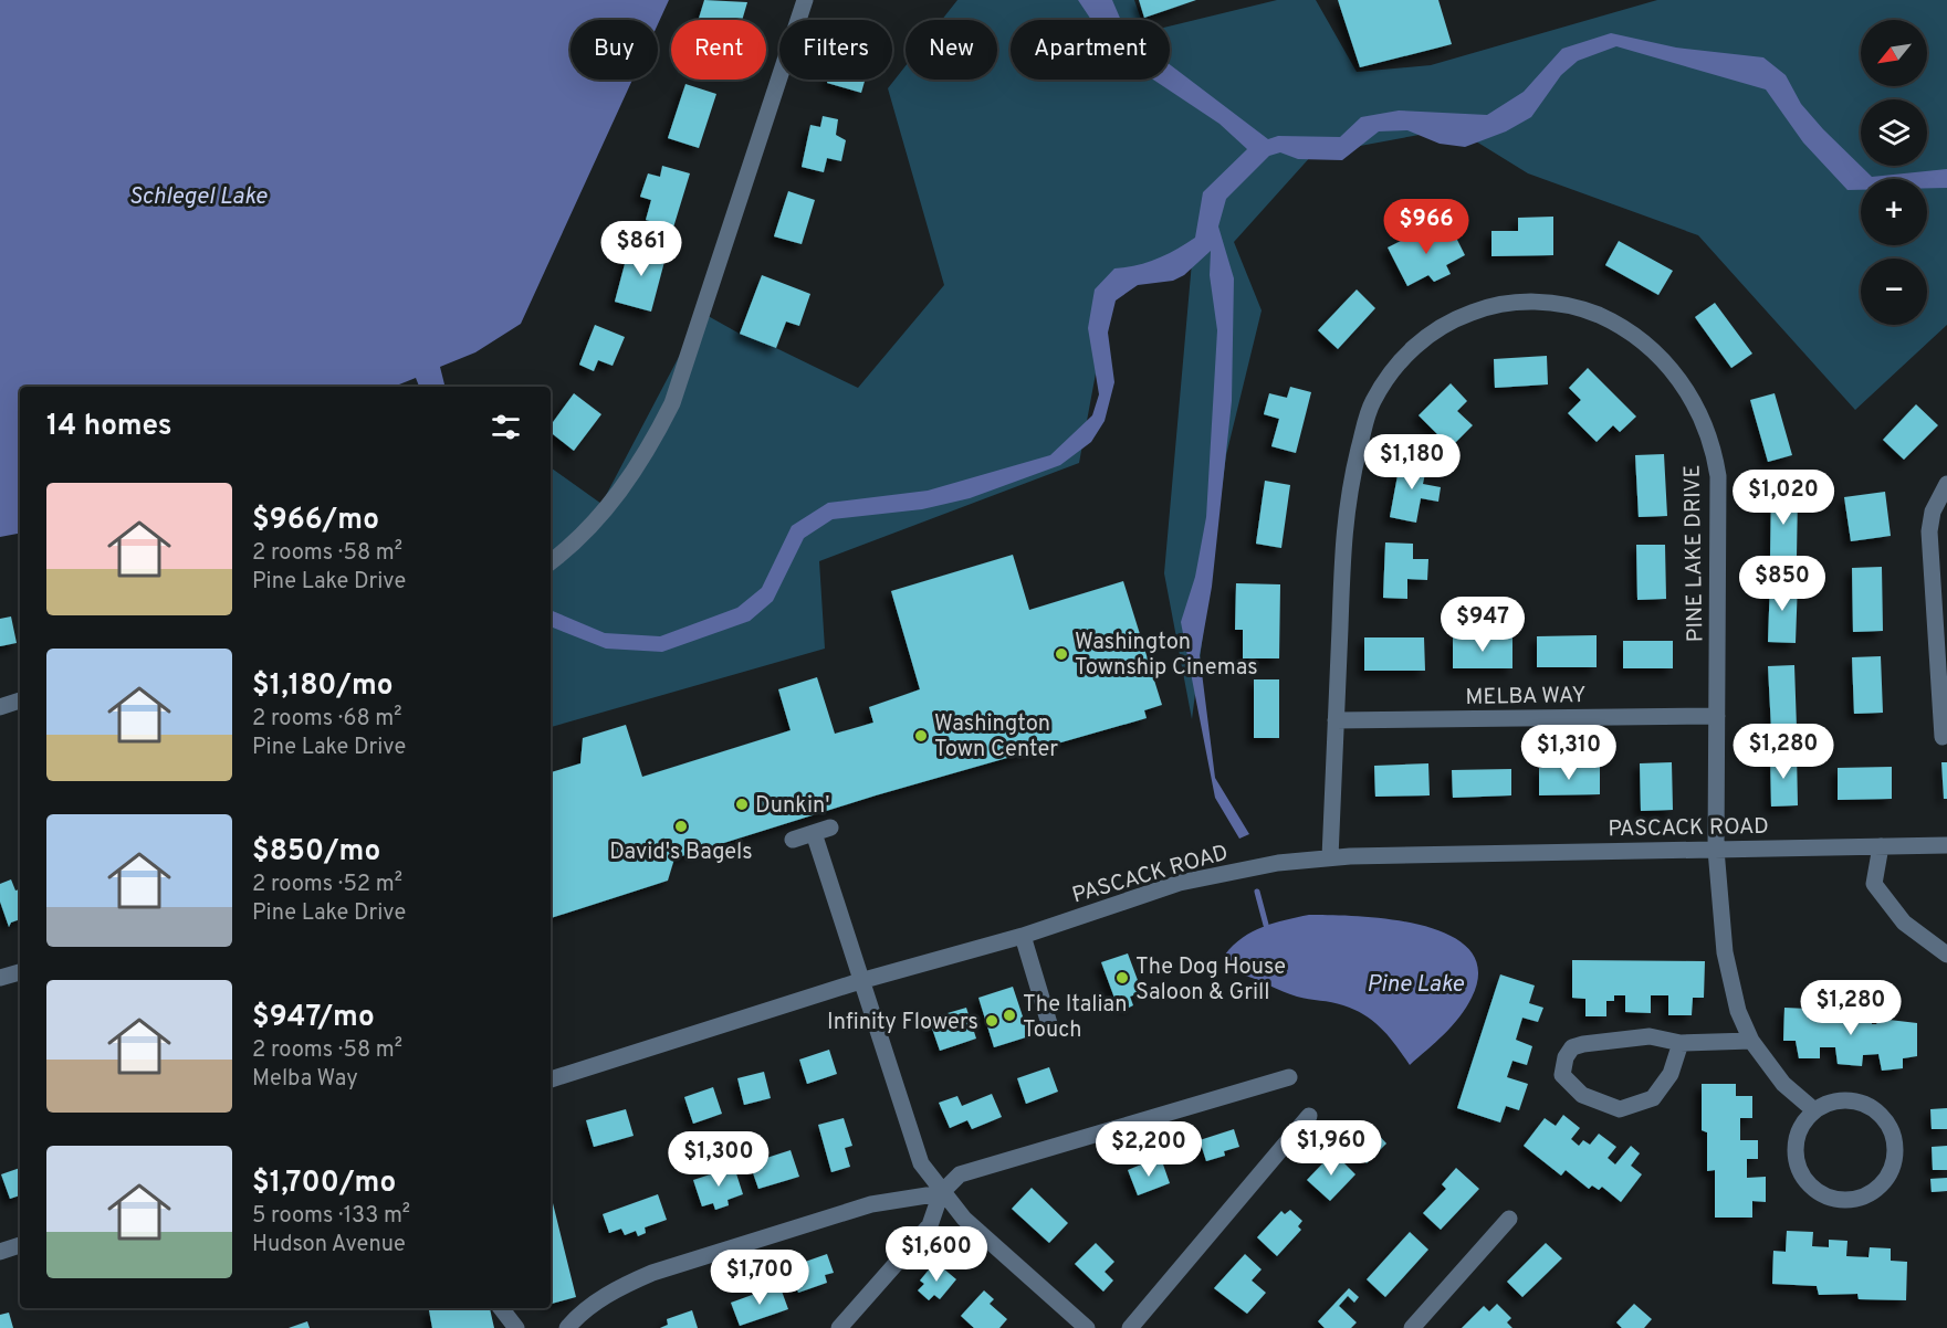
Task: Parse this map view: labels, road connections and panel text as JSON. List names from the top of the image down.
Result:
{
  "streets": {
    "street": ["PINE LAKE DRIVE", "MELBA WAY", "PASCACK ROAD"]
  },
  "crossings": [
    ["PINE LAKE DRIVE", "MELBA WAY"],
    ["PINE LAKE DRIVE", "PASCACK ROAD"]
  ],
  "water": ["Schlegel Lake", "Pine Lake"],
  "places": [
    "Washington Township Cinemas",
    "Washington Town Center",
    "Dunkin'",
    "David's Bagels",
    "The Dog House Saloon & Grill",
    "The Italian Touch",
    "Infinity Flowers"
  ],
  "north": "bottom left",
  "page": {
    "map_buttons": ["+", "−"],
    "chip": [
      "Buy",
      "Rent",
      "Filters",
      "New",
      "Apartment"
    ],
    "price": [
      "$966",
      "$861",
      "$1,180",
      "$1,020",
      "$850",
      "$947",
      "$1,280",
      "$1,310",
      "$1,280",
      "$1,960",
      "$2,200",
      "$1,300",
      "$1,600",
      "$1,700"
    ],
    "heading": "14 homes",
    "list": [
      {
        "name": "$966/mo",
        "note": "2 rooms · 58 m² · Pine Lake Drive"
      },
      {
        "name": "$1,180/mo",
        "note": "2 rooms · 68 m² · Pine Lake Drive"
      },
      {
        "name": "$850/mo",
        "note": "2 rooms · 52 m² · Pine Lake Drive"
      },
      {
        "name": "$947/mo",
        "note": "2 rooms · 58 m² · Melba Way"
      },
      {
        "name": "$1,700/mo",
        "note": "5 rooms · 133 m² · Hudson Avenue"
      }
    ]
  }
}
